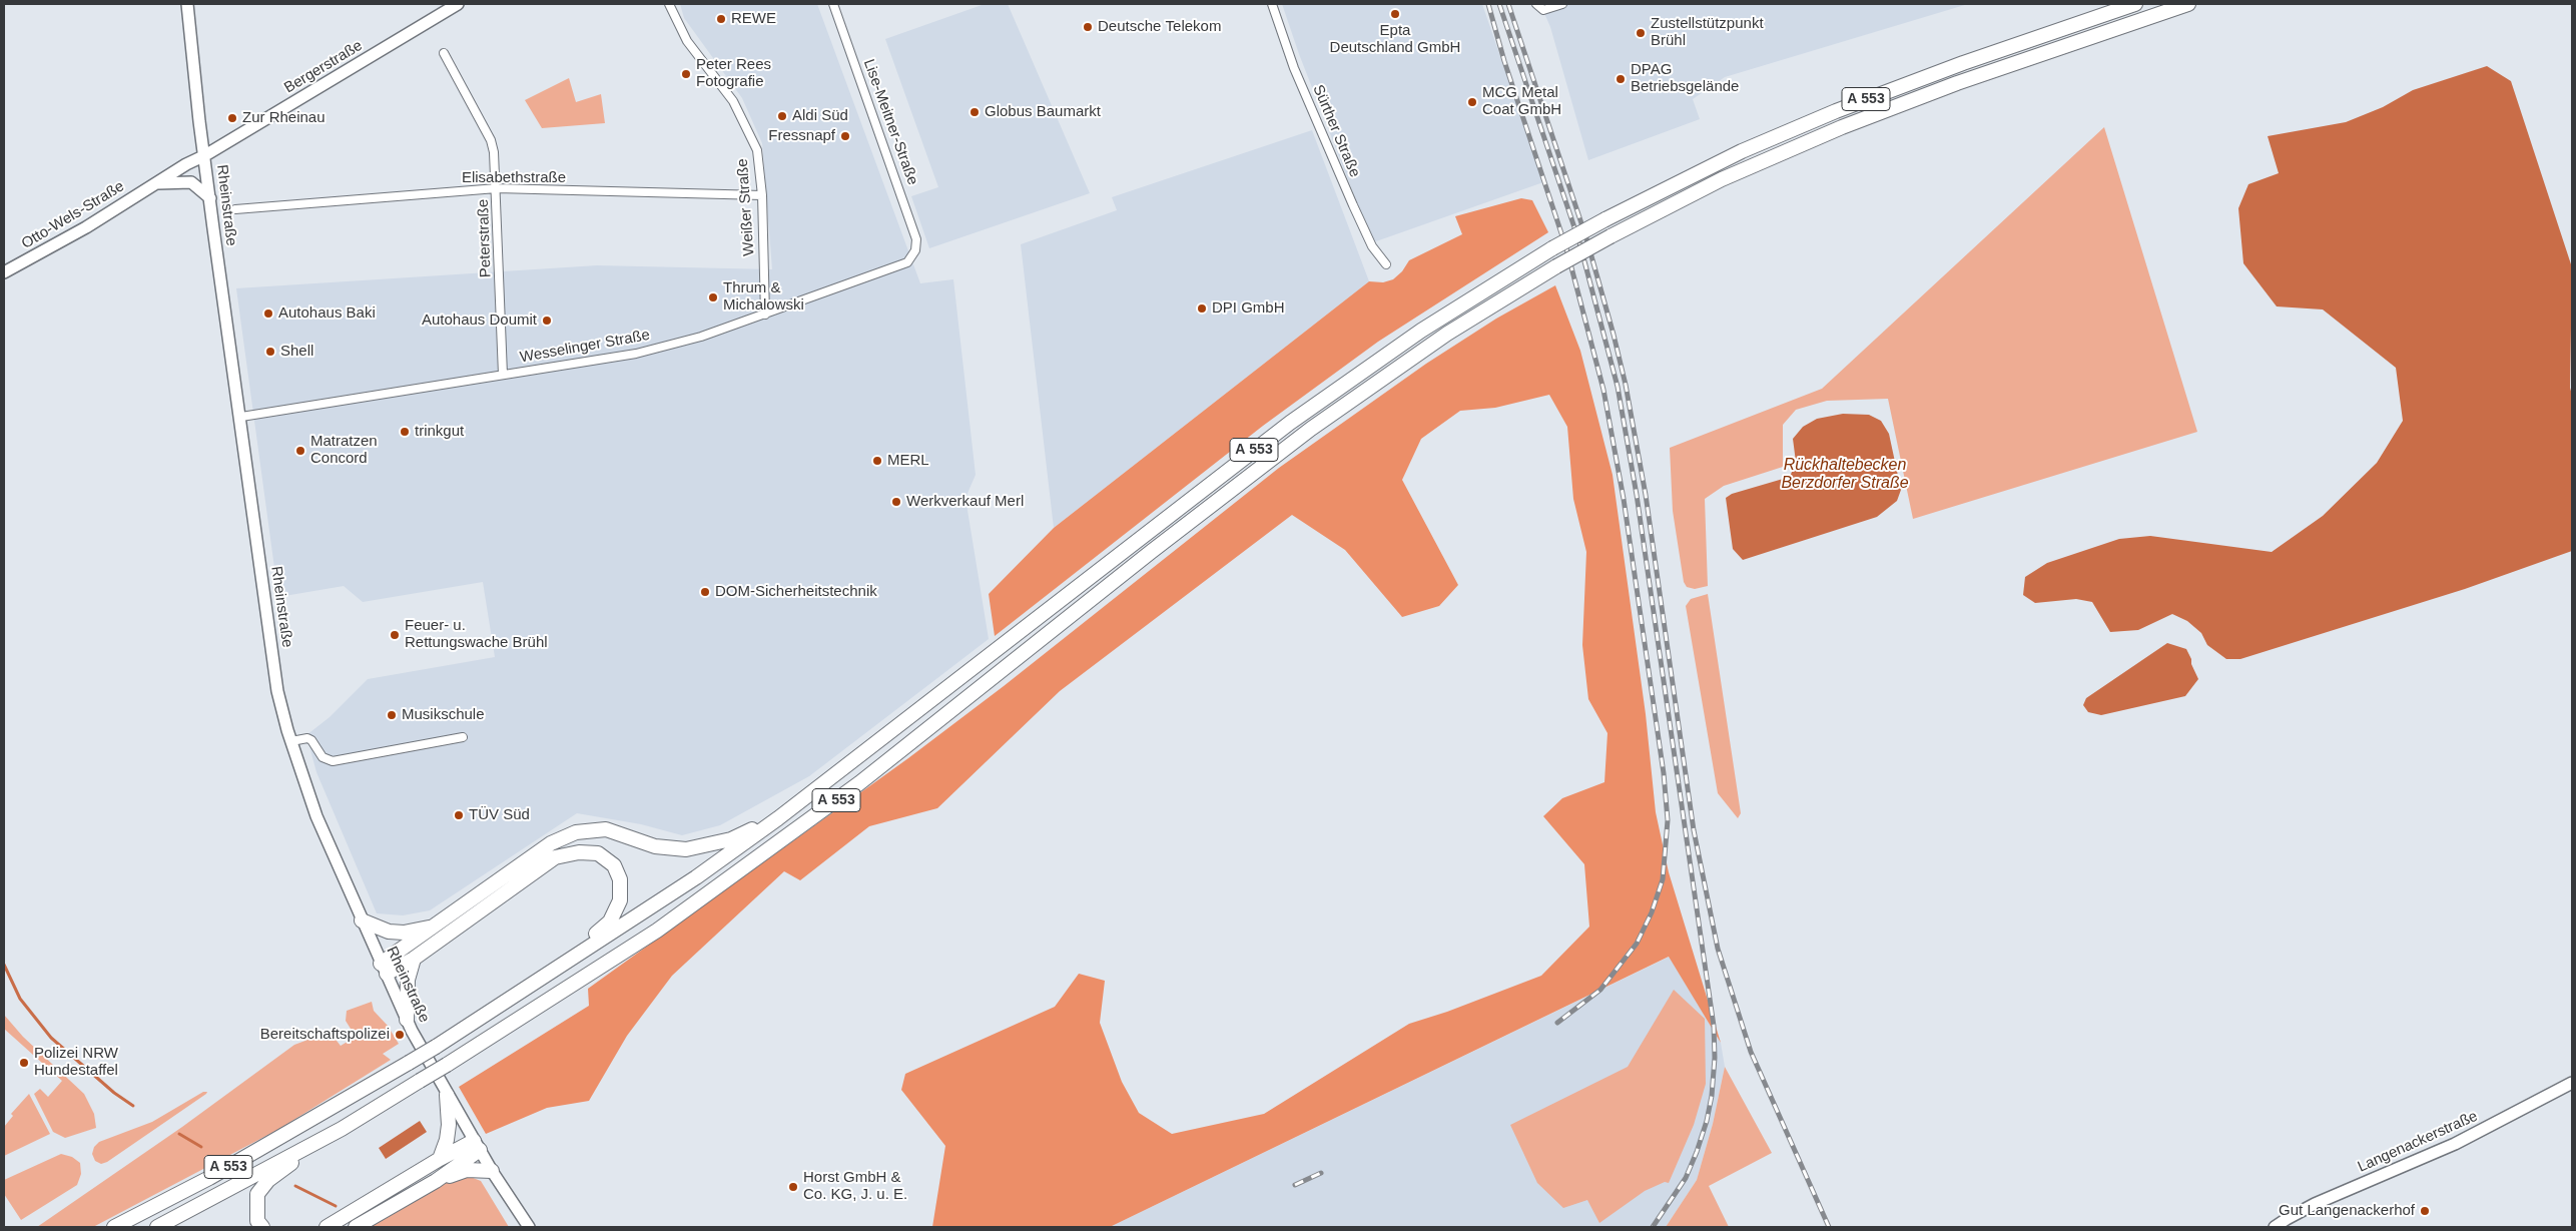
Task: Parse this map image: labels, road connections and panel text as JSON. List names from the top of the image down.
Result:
{
  "streets": {
    "highway": ["A 553"],
    "main road": [
      "Bergerstraße",
      "Rheinstraße",
      "Otto-Wels-Straße",
      "Langenackerstraße"
    ],
    "street": [
      "Lise-Meitner-Straße",
      "Sürther Straße",
      "Elisabethstraße",
      "Weißer Straße",
      "Peterstraße",
      "Wesselinger Straße"
    ]
  },
  "crossings": [
    ["Bergerstraße", "Rheinstraße"],
    ["Bergerstraße", "Otto-Wels-Straße"],
    ["Lise-Meitner-Straße", "Wesselinger Straße"],
    ["Elisabethstraße", "Weißer Straße"],
    ["Elisabethstraße", "Peterstraße"],
    ["Rheinstraße", "Otto-Wels-Straße"],
    ["Rheinstraße", "Wesselinger Straße"],
    ["Weißer Straße", "Wesselinger Straße"],
    ["Peterstraße", "Wesselinger Straße"]
  ],
  "water": ["Rückhaltebecken Berzdorfer Straße"],
  "places": [
    "Epta Deutschland GmbH",
    "REWE",
    "Deutsche Telekom",
    "Zustellstützpunkt Brühl",
    "Peter Rees Fotografie",
    "DPAG Betriebsgelände",
    "MCG Metal Coat GmbH",
    "Globus Baumarkt",
    "Aldi Süd",
    "Zur Rheinau",
    "Fressnapf",
    "Thrum & Michalowski",
    "DPI GmbH",
    "Autohaus Baki",
    "Autohaus Doumit",
    "Shell",
    "trinkgut",
    "Matratzen Concord",
    "MERL",
    "Werkverkauf Merl",
    "DOM-Sicherheitstechnik",
    "Feuer- u. Rettungswache Brühl",
    "Musikschule",
    "TÜV Süd",
    "Bereitschaftspolizei",
    "Polizei NRW Hundestaffel",
    "Horst GmbH & Co. KG, J. u. E.",
    "Gut Langenackerhof"
  ]
}
